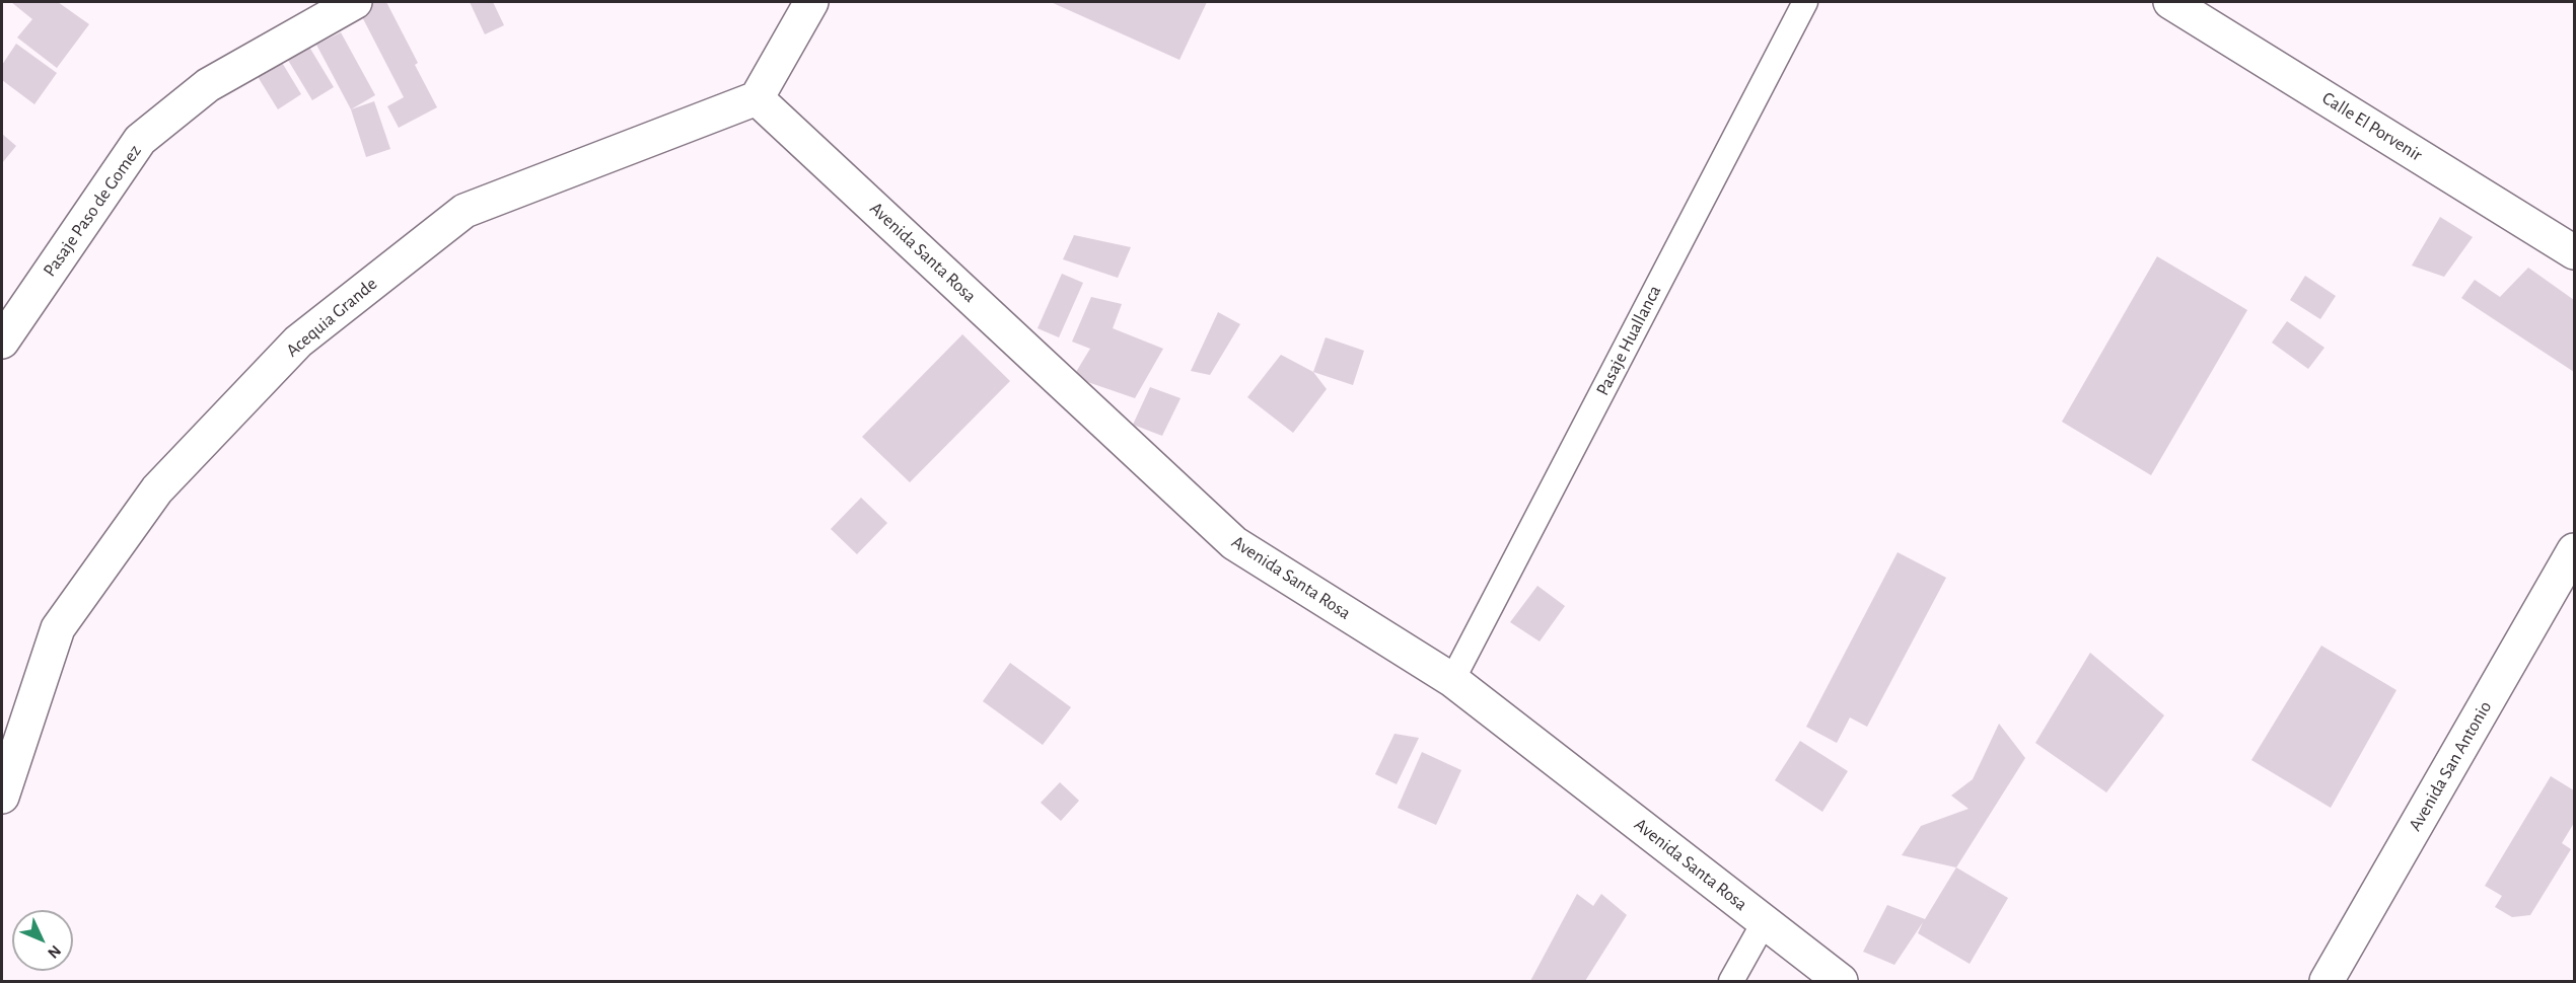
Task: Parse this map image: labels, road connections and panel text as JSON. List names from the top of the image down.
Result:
{
  "streets": {
    "street": [
      "Calle El Porvenir",
      "Pasaje Paso de Gomez",
      "Avenida Santa Rosa",
      "Acequia Grande",
      "Avenida San Antonio"
    ],
    "lane": ["Pasaje Huallanca"]
  },
  "crossings": [
    ["Avenida Santa Rosa", "Acequia Grande"],
    ["Avenida Santa Rosa", "Pasaje Huallanca"]
  ],
  "north": "bottom right"
}
